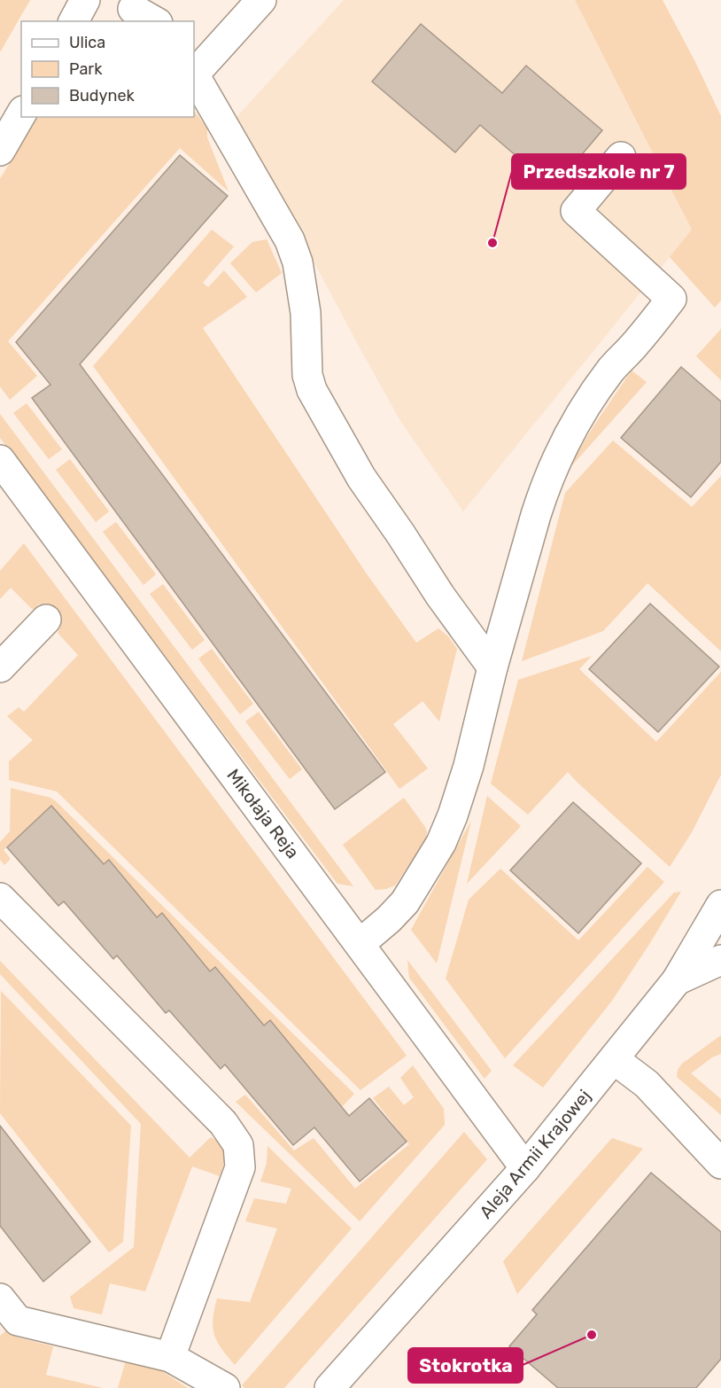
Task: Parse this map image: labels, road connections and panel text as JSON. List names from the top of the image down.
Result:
{
  "streets": {
    "street": ["Mikołaja Reja", "Aleja Armii Krajowej"]
  },
  "crossings": [
    ["Mikołaja Reja", "Aleja Armii Krajowej"]
  ],
  "places": ["Przedszkole nr 7", "Stokrotka"],
  "legend": ["Ulica", "Park", "Budynek"]
}
